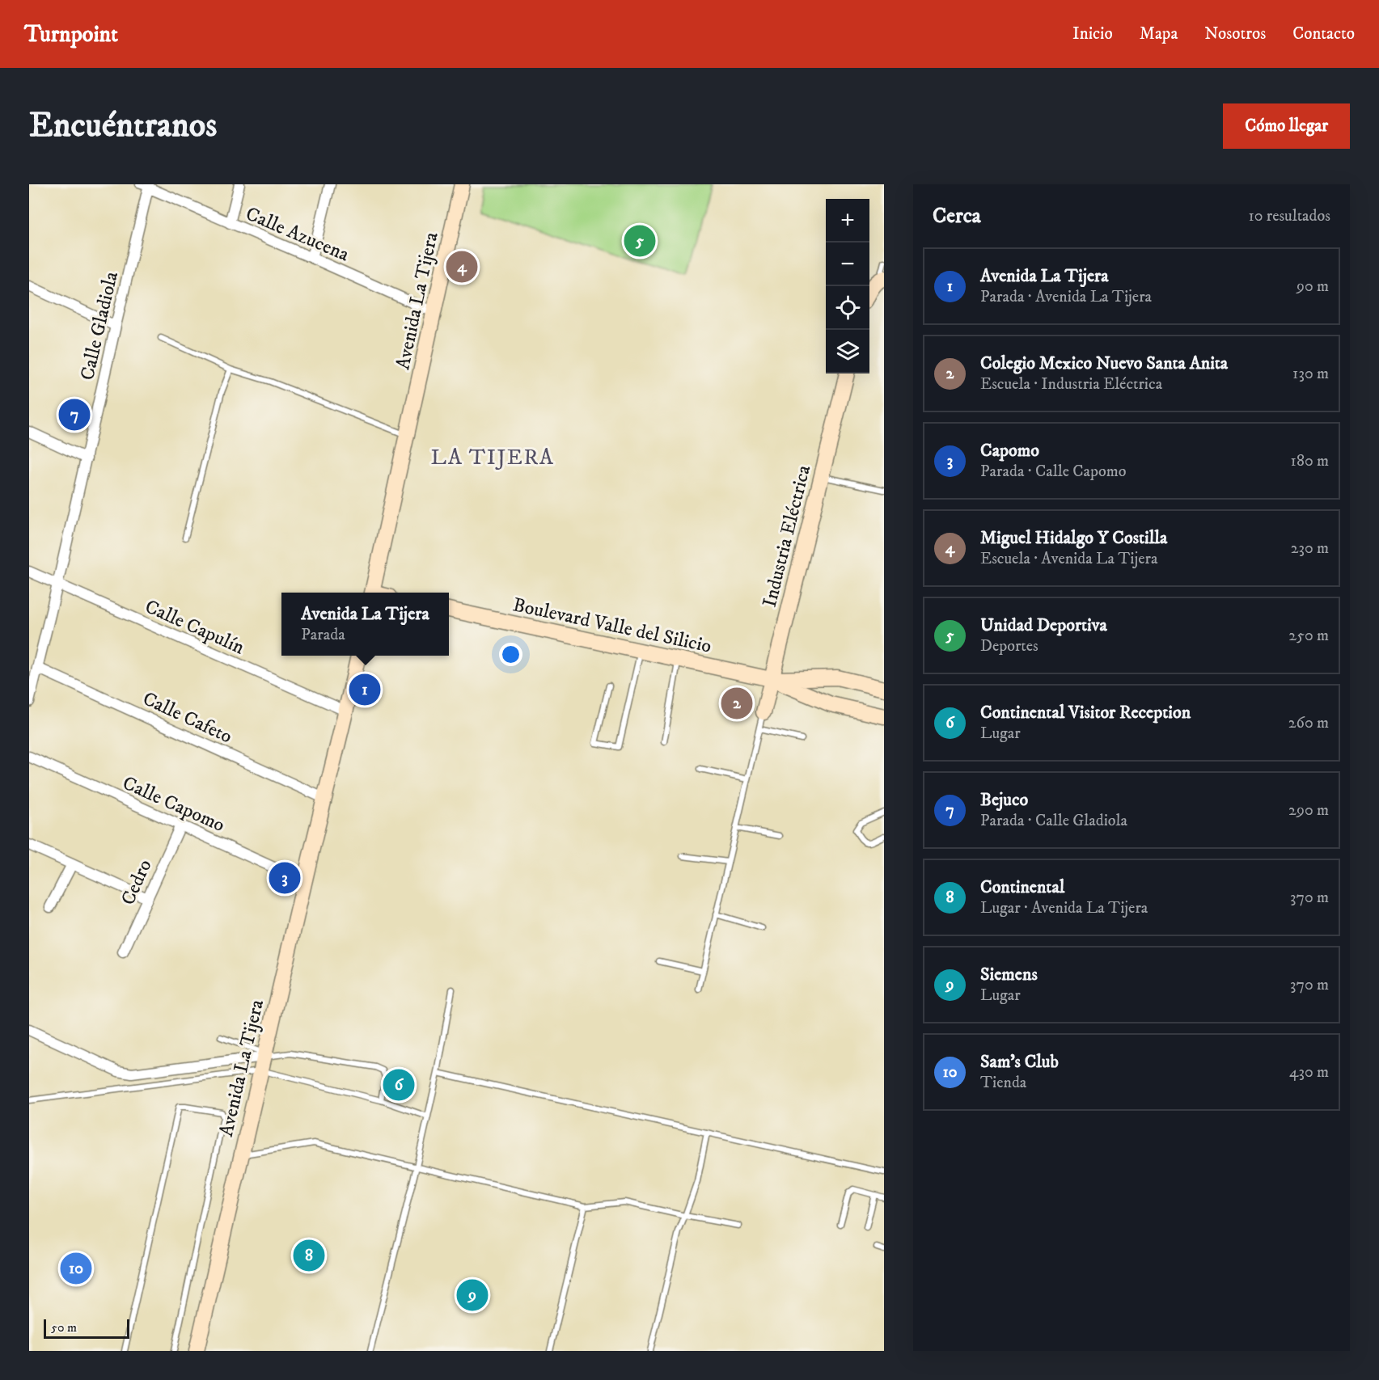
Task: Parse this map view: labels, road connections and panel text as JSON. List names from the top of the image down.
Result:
{
  "streets": {
    "main road": ["Avenida La Tijera", "Industria Eléctrica", "Boulevard Valle del Silicio"],
    "street": [
      "Calle Azucena",
      "Calle Gladiola",
      "Calle Capulín",
      "Calle Cafeto",
      "Calle Capomo",
      "Cedro"
    ]
  },
  "crossings": [
    ["Calle Azucena", "Avenida La Tijera"],
    ["Calle Azucena", "Calle Gladiola"],
    ["Avenida La Tijera", "Calle Capulín"],
    ["Avenida La Tijera", "Calle Cafeto"],
    ["Avenida La Tijera", "Calle Capomo"],
    ["Calle Gladiola", "Calle Capulín"],
    ["Calle Gladiola", "Calle Cafeto"],
    ["Industria Eléctrica", "Boulevard Valle del Silicio"],
    ["Calle Capomo", "Cedro"]
  ],
  "districts": ["LA TIJERA"],
  "scale_bar": "50 m",
  "page": {
    "header": "Turnpoint",
    "nav": [
      "Inicio",
      "Mapa",
      "Nosotros",
      "Contacto"
    ],
    "buttons": "Cómo llegar",
    "title": "Encuéntranos",
    "heading": ["Cerca", "10 resultados"],
    "map_buttons": ["+", "−"],
    "pins": [
      "5",
      "4",
      "7",
      "1",
      "2",
      "3",
      "6",
      "8",
      "10",
      "9"
    ],
    "list": [
      {
        "mark": "1",
        "name": "Avenida La Tijera",
        "note": "Parada · Avenida La Tijera",
        "value": "90 m"
      },
      {
        "mark": "2",
        "name": "Colegio Mexico Nuevo Santa Anita",
        "note": "Escuela · Industria Eléctrica",
        "value": "130 m"
      },
      {
        "mark": "3",
        "name": "Capomo",
        "note": "Parada · Calle Capomo",
        "value": "180 m"
      },
      {
        "mark": "4",
        "name": "Miguel Hidalgo Y Costilla",
        "note": "Escuela · Avenida La Tijera",
        "value": "230 m"
      },
      {
        "mark": "5",
        "name": "Unidad Deportiva",
        "note": "Deportes",
        "value": "250 m"
      },
      {
        "mark": "6",
        "name": "Continental Visitor Reception",
        "note": "Lugar",
        "value": "260 m"
      },
      {
        "mark": "7",
        "name": "Bejuco",
        "note": "Parada · Calle Gladiola",
        "value": "290 m"
      },
      {
        "mark": "8",
        "name": "Continental",
        "note": "Lugar · Avenida La Tijera",
        "value": "370 m"
      },
      {
        "mark": "9",
        "name": "Siemens",
        "note": "Lugar",
        "value": "370 m"
      },
      {
        "mark": "10",
        "name": "Sam's Club",
        "note": "Tienda",
        "value": "430 m"
      }
    ],
    "popup": ["Avenida La Tijera", "Parada"],
    "scale": "50 m"
  }
}
